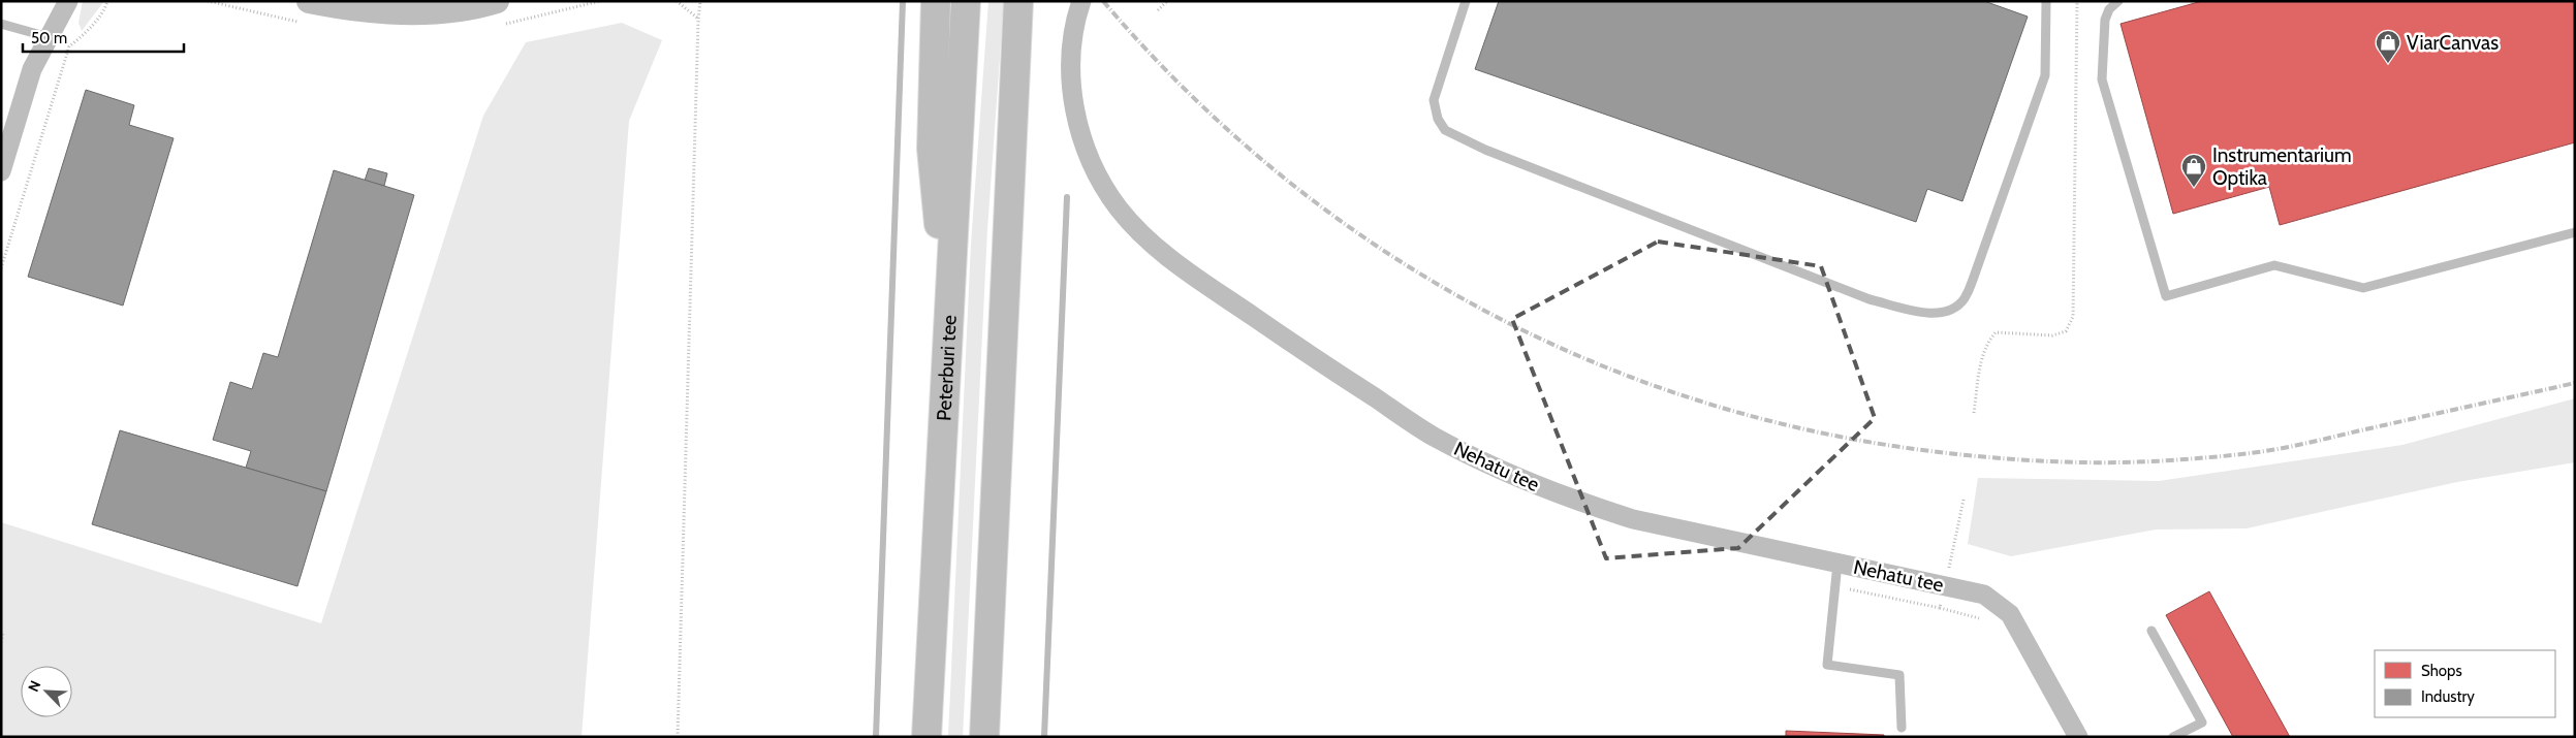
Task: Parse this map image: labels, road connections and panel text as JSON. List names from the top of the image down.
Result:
{
  "streets": {
    "highway": ["Peterburi tee"],
    "street": ["Nehatu tee"]
  },
  "places": {
    "shop": ["ViarCanvas", "Instrumentarium Optika"]
  },
  "legend": ["Shops", "Industry"],
  "scale_bar": "50 m",
  "north": "top left"
}
